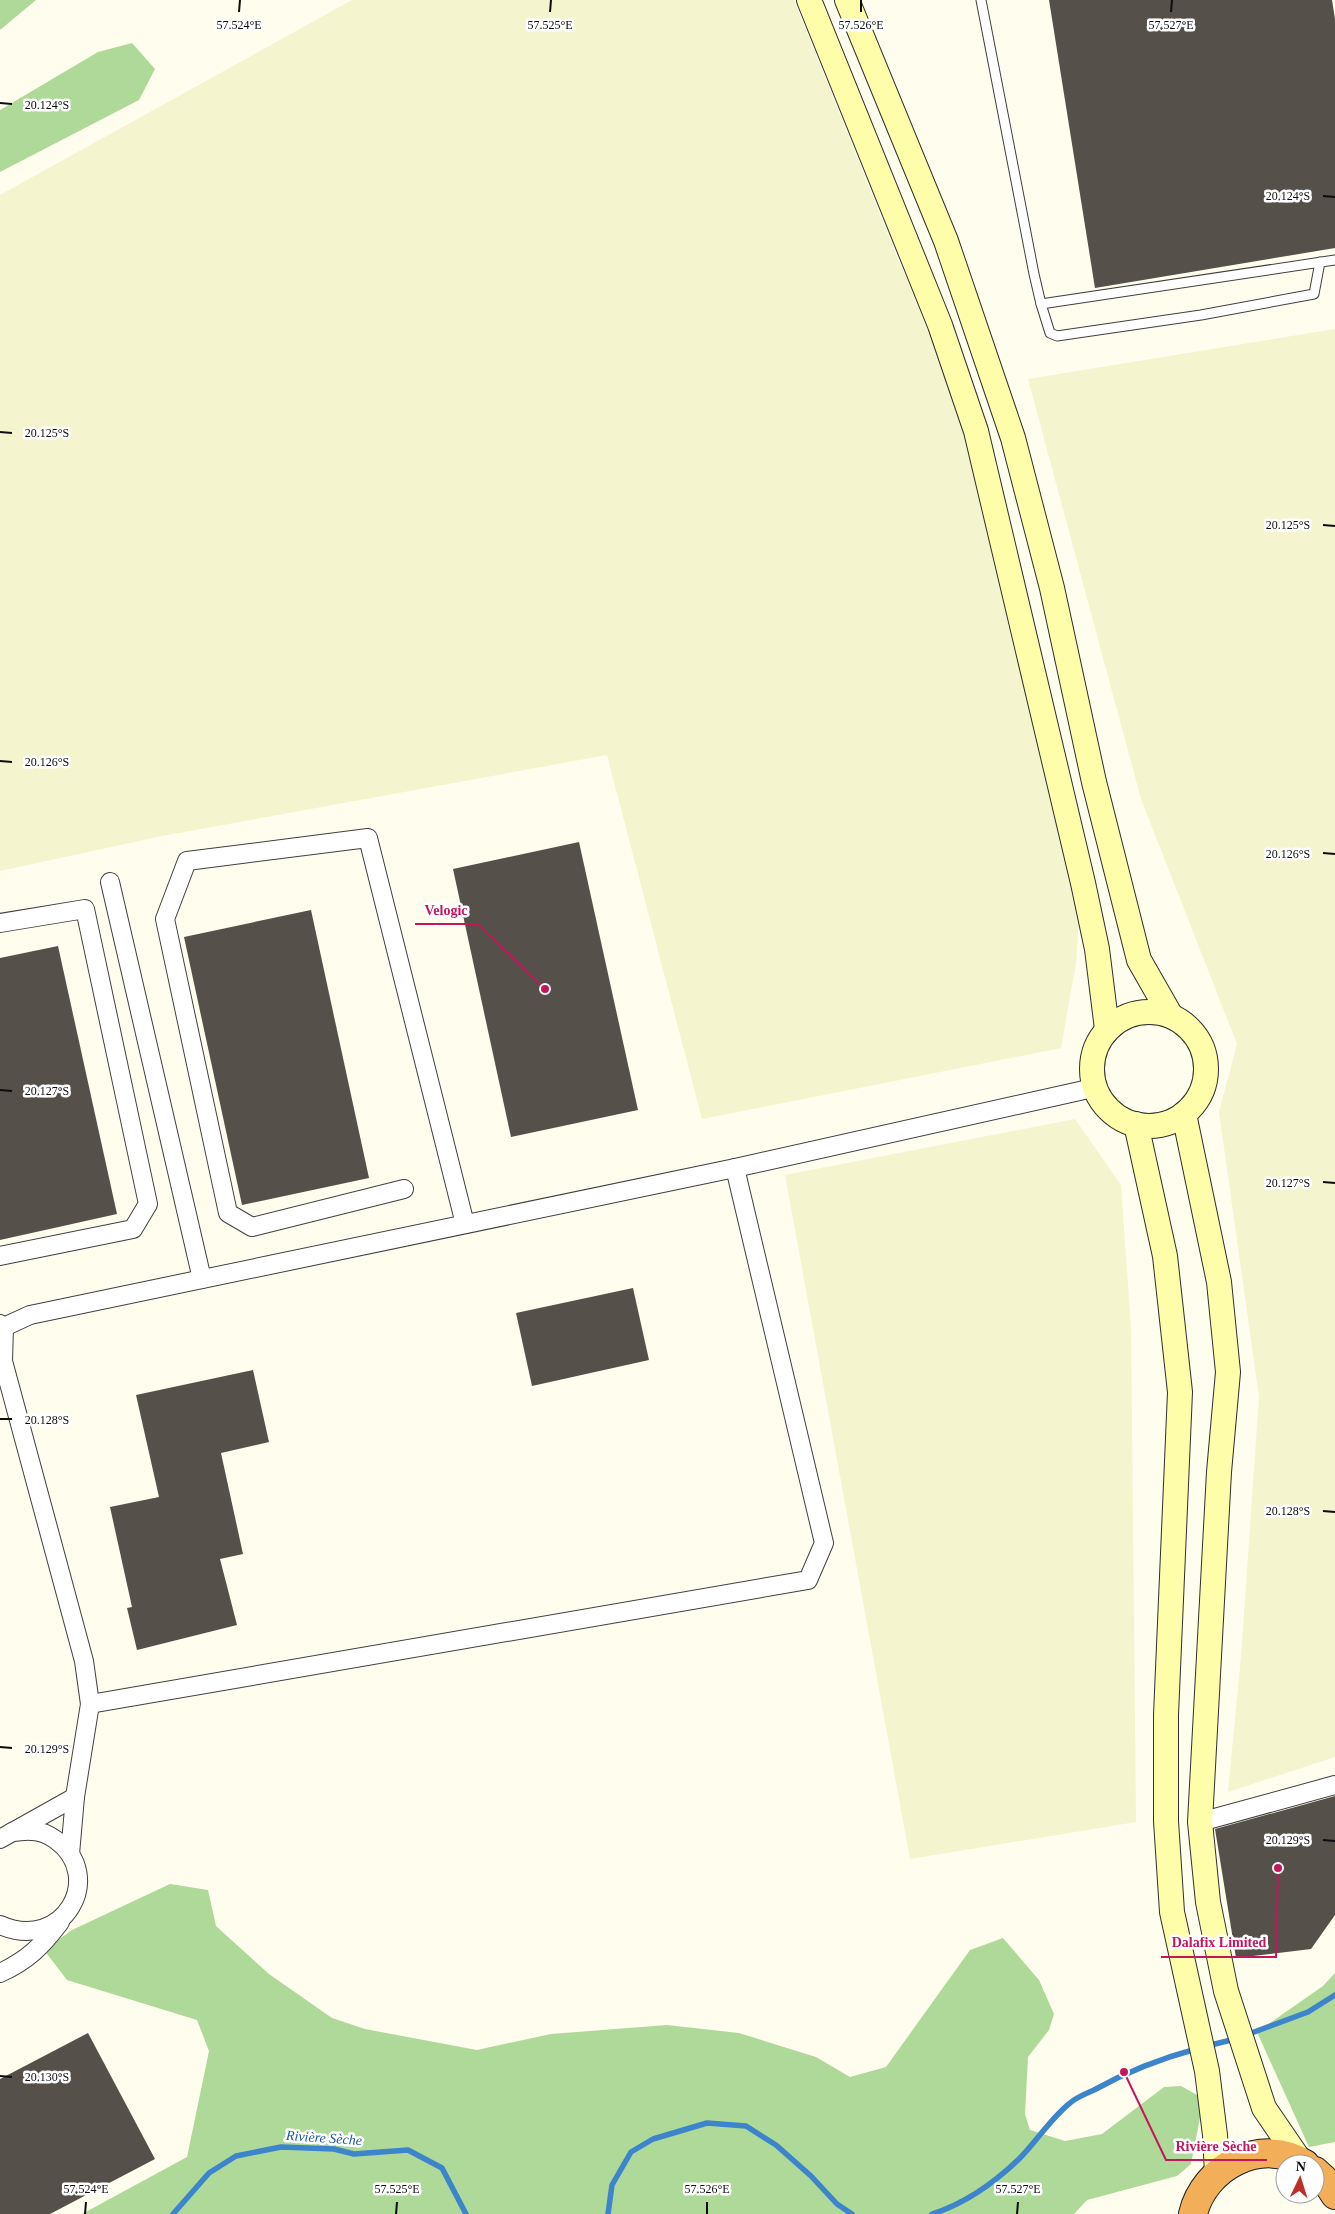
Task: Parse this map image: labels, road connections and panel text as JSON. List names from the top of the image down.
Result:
{
  "water": ["Rivière Sèche"],
  "places": ["Velogic", "Dalafix Limited", "Rivière Sèche"],
  "north": "top",
  "coordinates": [
    "57.524°E",
    "57.525°E",
    "57.526°E",
    "57.527°E",
    "20.124°S",
    "20.125°S",
    "20.126°S",
    "20.127°S",
    "20.128°S",
    "20.129°S",
    "20.130°S"
  ]
}
